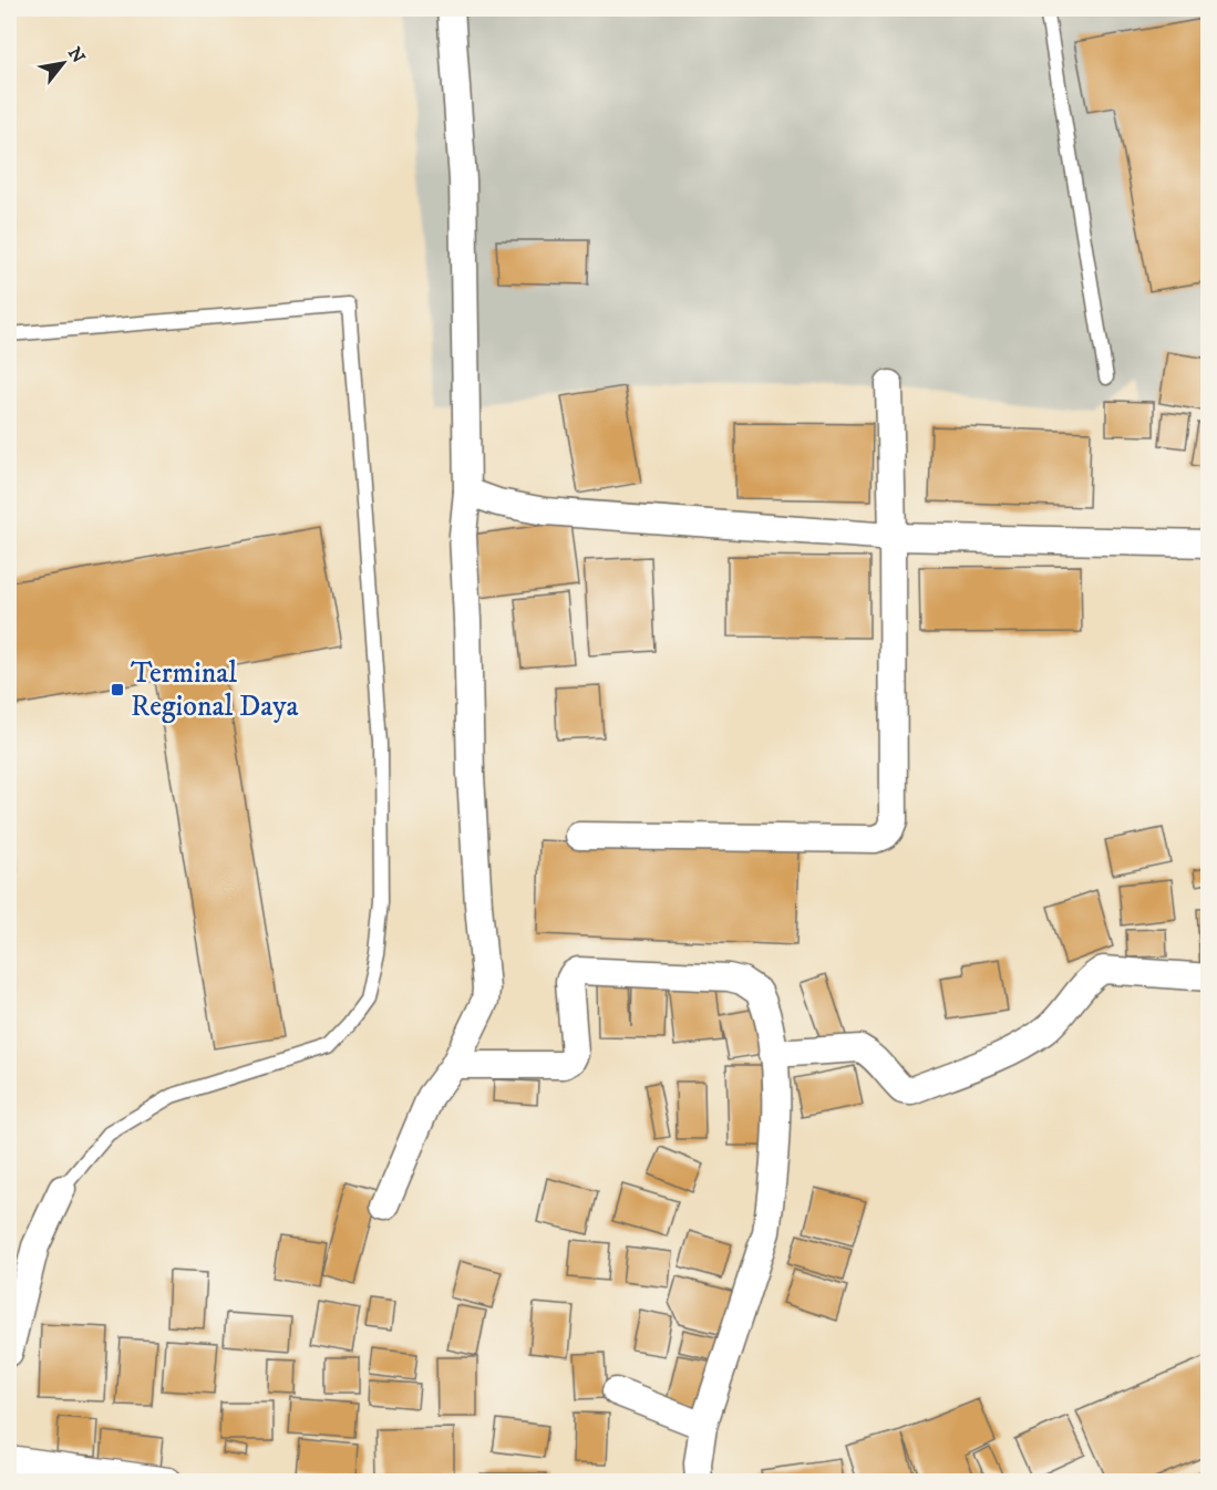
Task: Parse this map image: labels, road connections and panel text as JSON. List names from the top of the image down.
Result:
{
  "places": {
    "transit": ["Terminal Regional Daya"]
  },
  "north": "top right"
}
